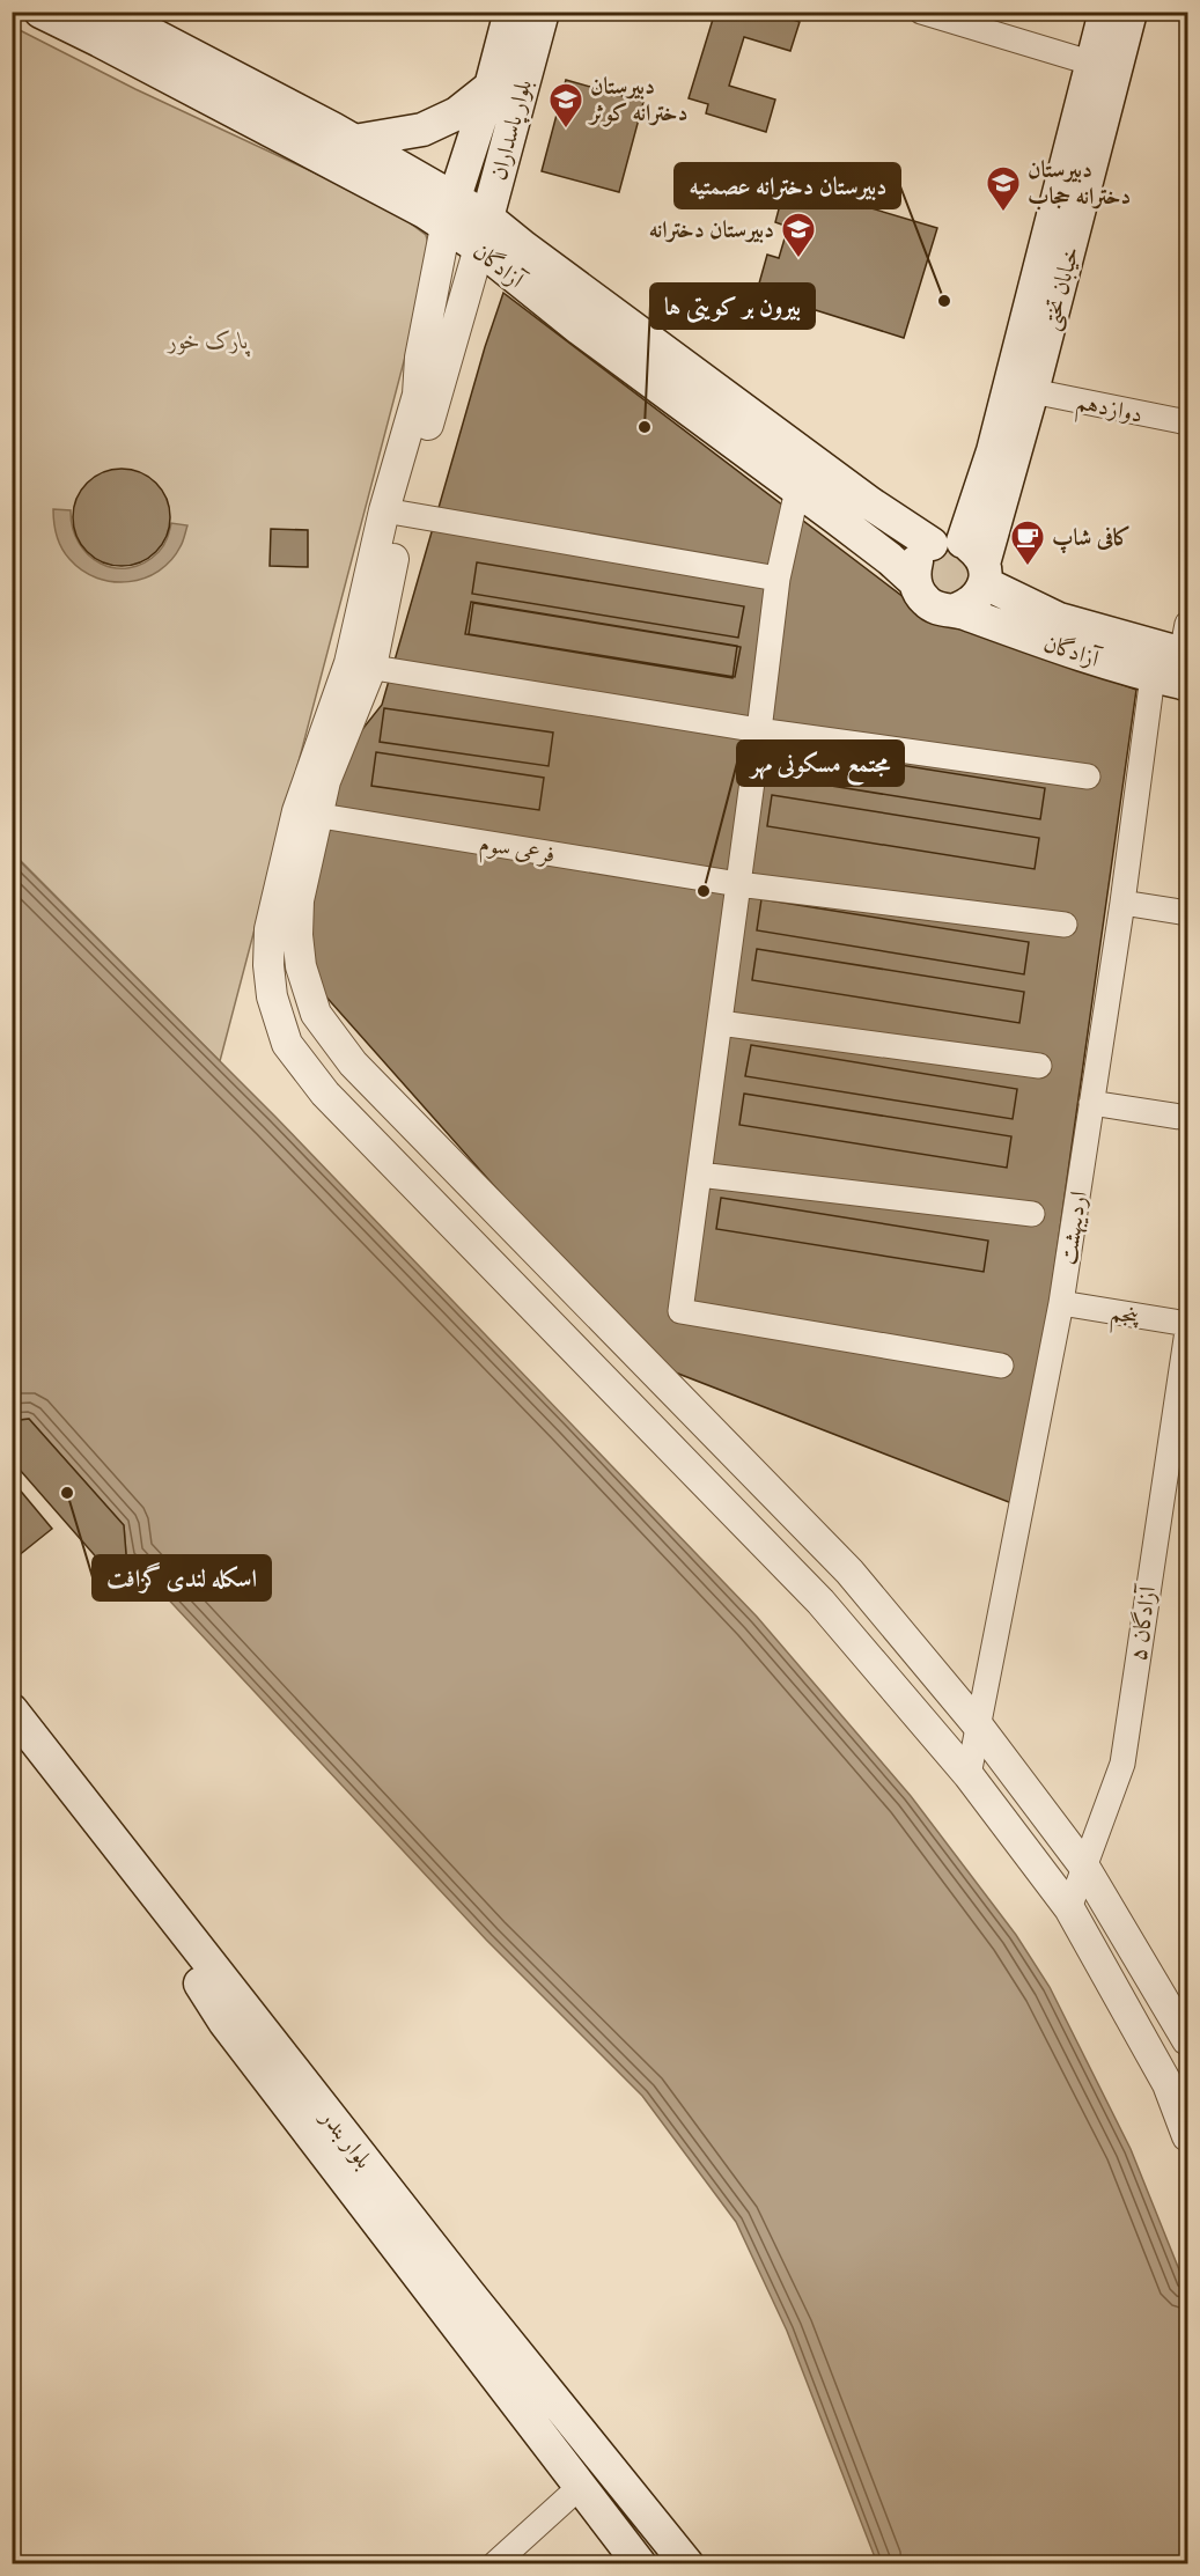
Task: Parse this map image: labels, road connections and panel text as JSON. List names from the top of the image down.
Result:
{
  "streets": {
    "main road": [
      "بلوار پاسداران",
      "آزادگان",
      "خیابان تختی",
      "بلوار بندر"
    ],
    "street": [
      "دوازدهم",
      "فرعی سوم",
      "اردیبهشت",
      "پنجم",
      "آزادگان ۵"
    ]
  },
  "crossings": [
    ["بلوار پاسداران", "آزادگان"],
    ["آزادگان", "خیابان تختی"],
    ["آزادگان", "اردیبهشت"],
    ["خیابان تختی", "دوازدهم"],
    ["اردیبهشت", "پنجم"]
  ],
  "parks": ["پارک خور"],
  "places": {
    "school or university": ["دبیرستان دخترانه کوثر", "دبیرستان دخترانه حجاب", "دبیرستان دخترانه"],
    "other": [
      "دبیرستان دخترانه عصمتیه",
      "بیرون بر کویتی ها",
      "مجتمع مسکونی مهر",
      "اسکله لندی گزافت"
    ],
    "cafe": ["کافی شاپ"]
  }
}
